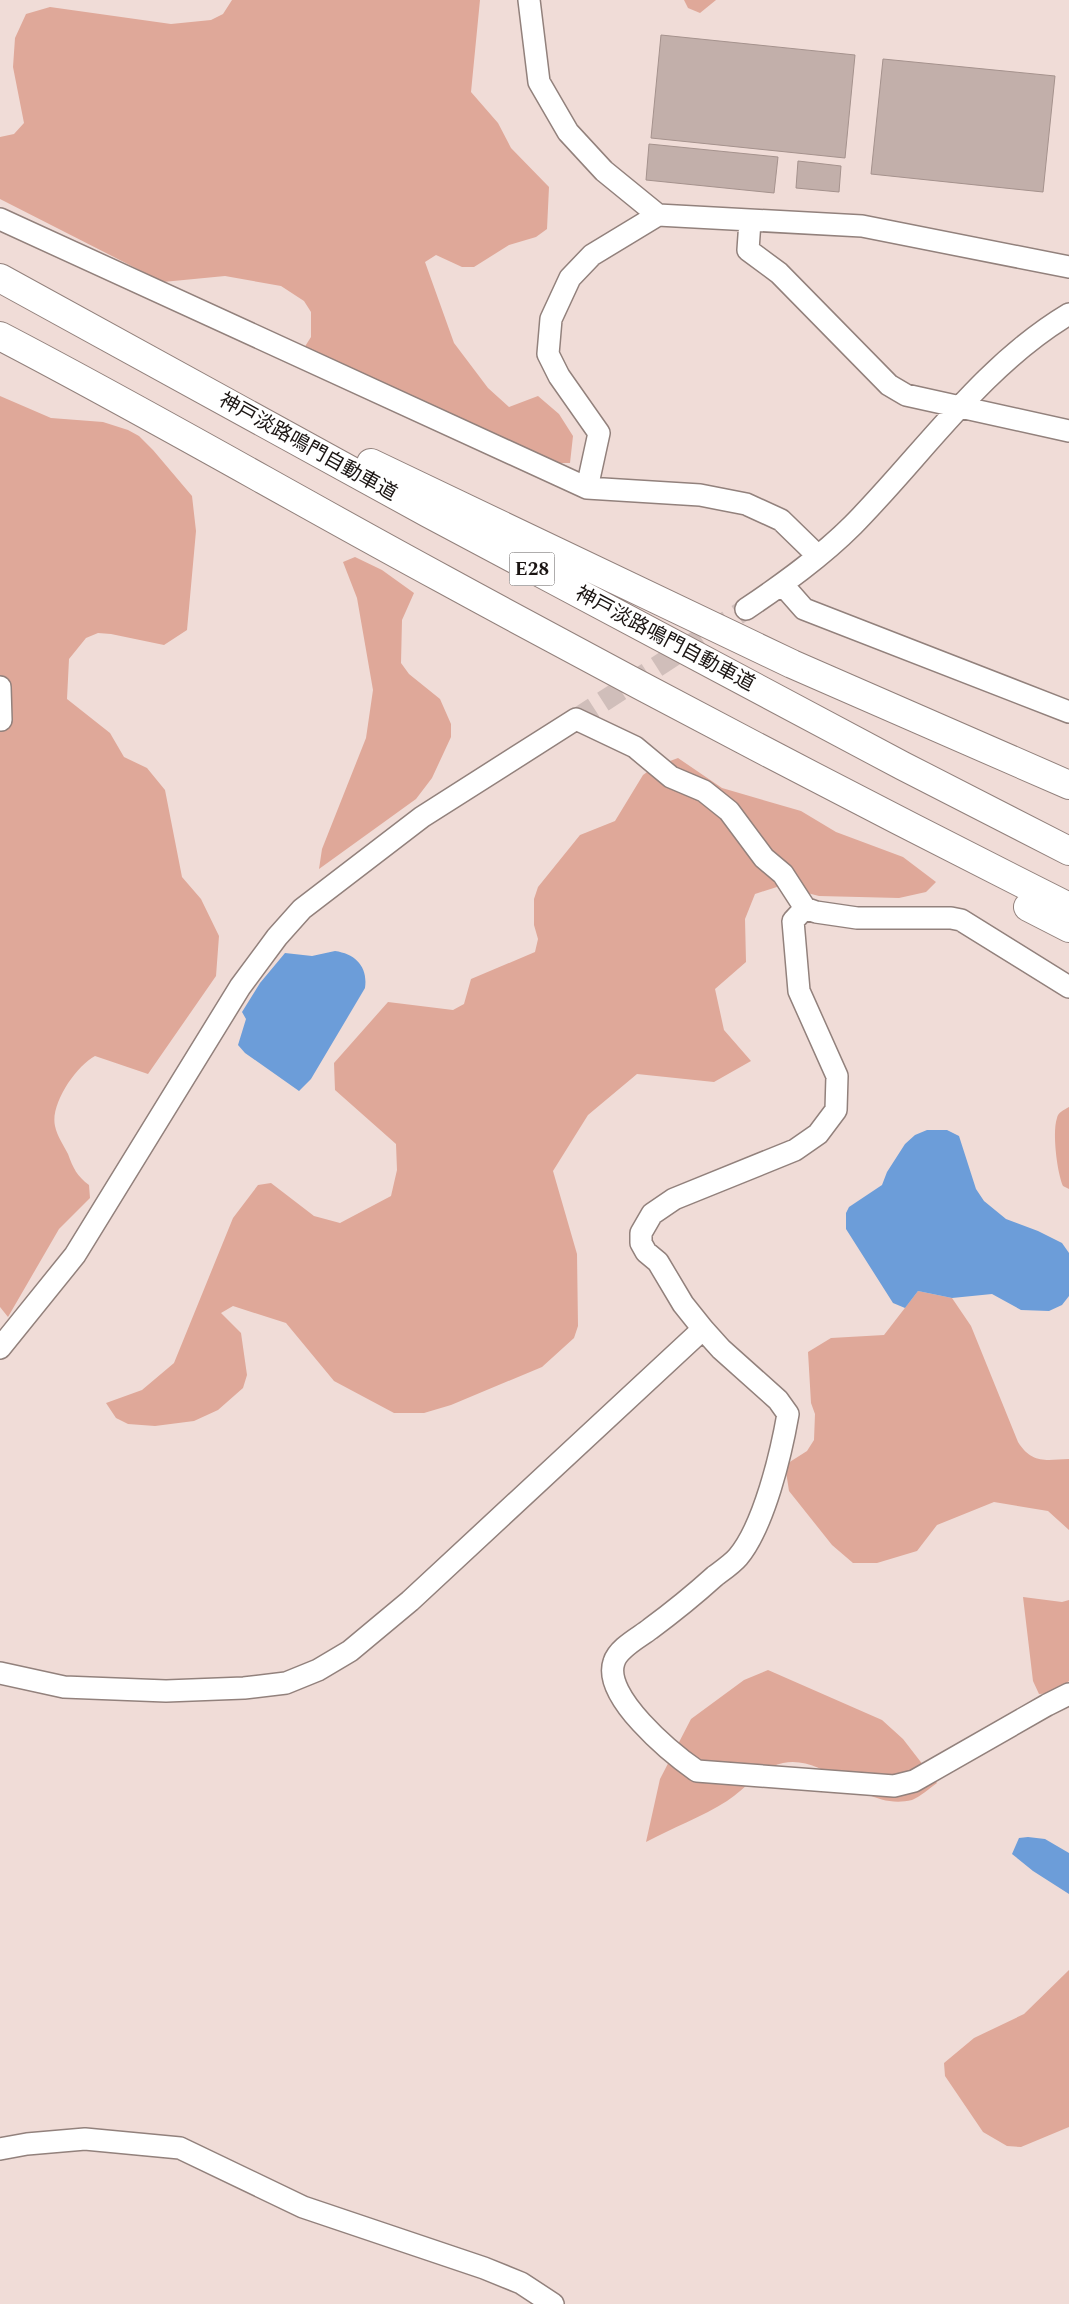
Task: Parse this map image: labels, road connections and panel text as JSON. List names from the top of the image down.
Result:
{
  "streets": {
    "highway": ["神戸淡路鳴門自動車道", "E28"]
  }
}
